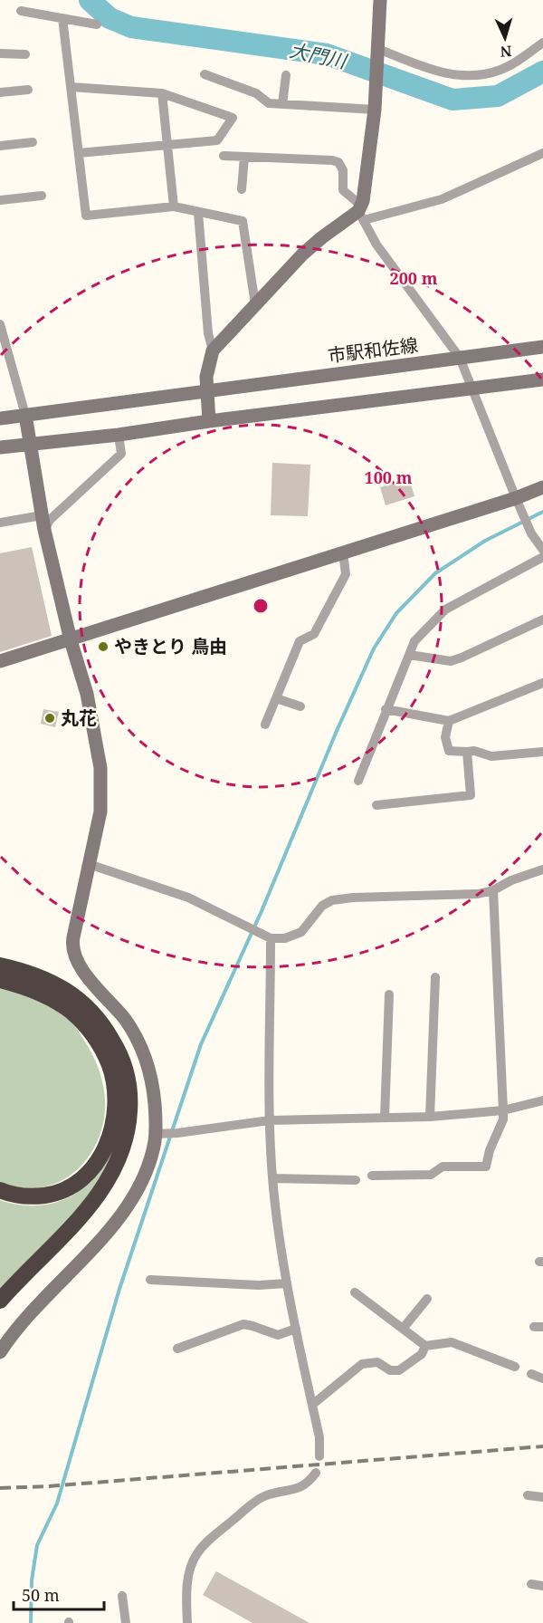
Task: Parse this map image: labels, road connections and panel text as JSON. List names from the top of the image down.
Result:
{
  "streets": {
    "main road": ["市駅和佐線"]
  },
  "water": ["大門川"],
  "places": ["やきとり 鳥由", "丸花"],
  "scale_bar": "50 m",
  "north": "bottom",
  "rings": ["200 m", "100 m"]
}
